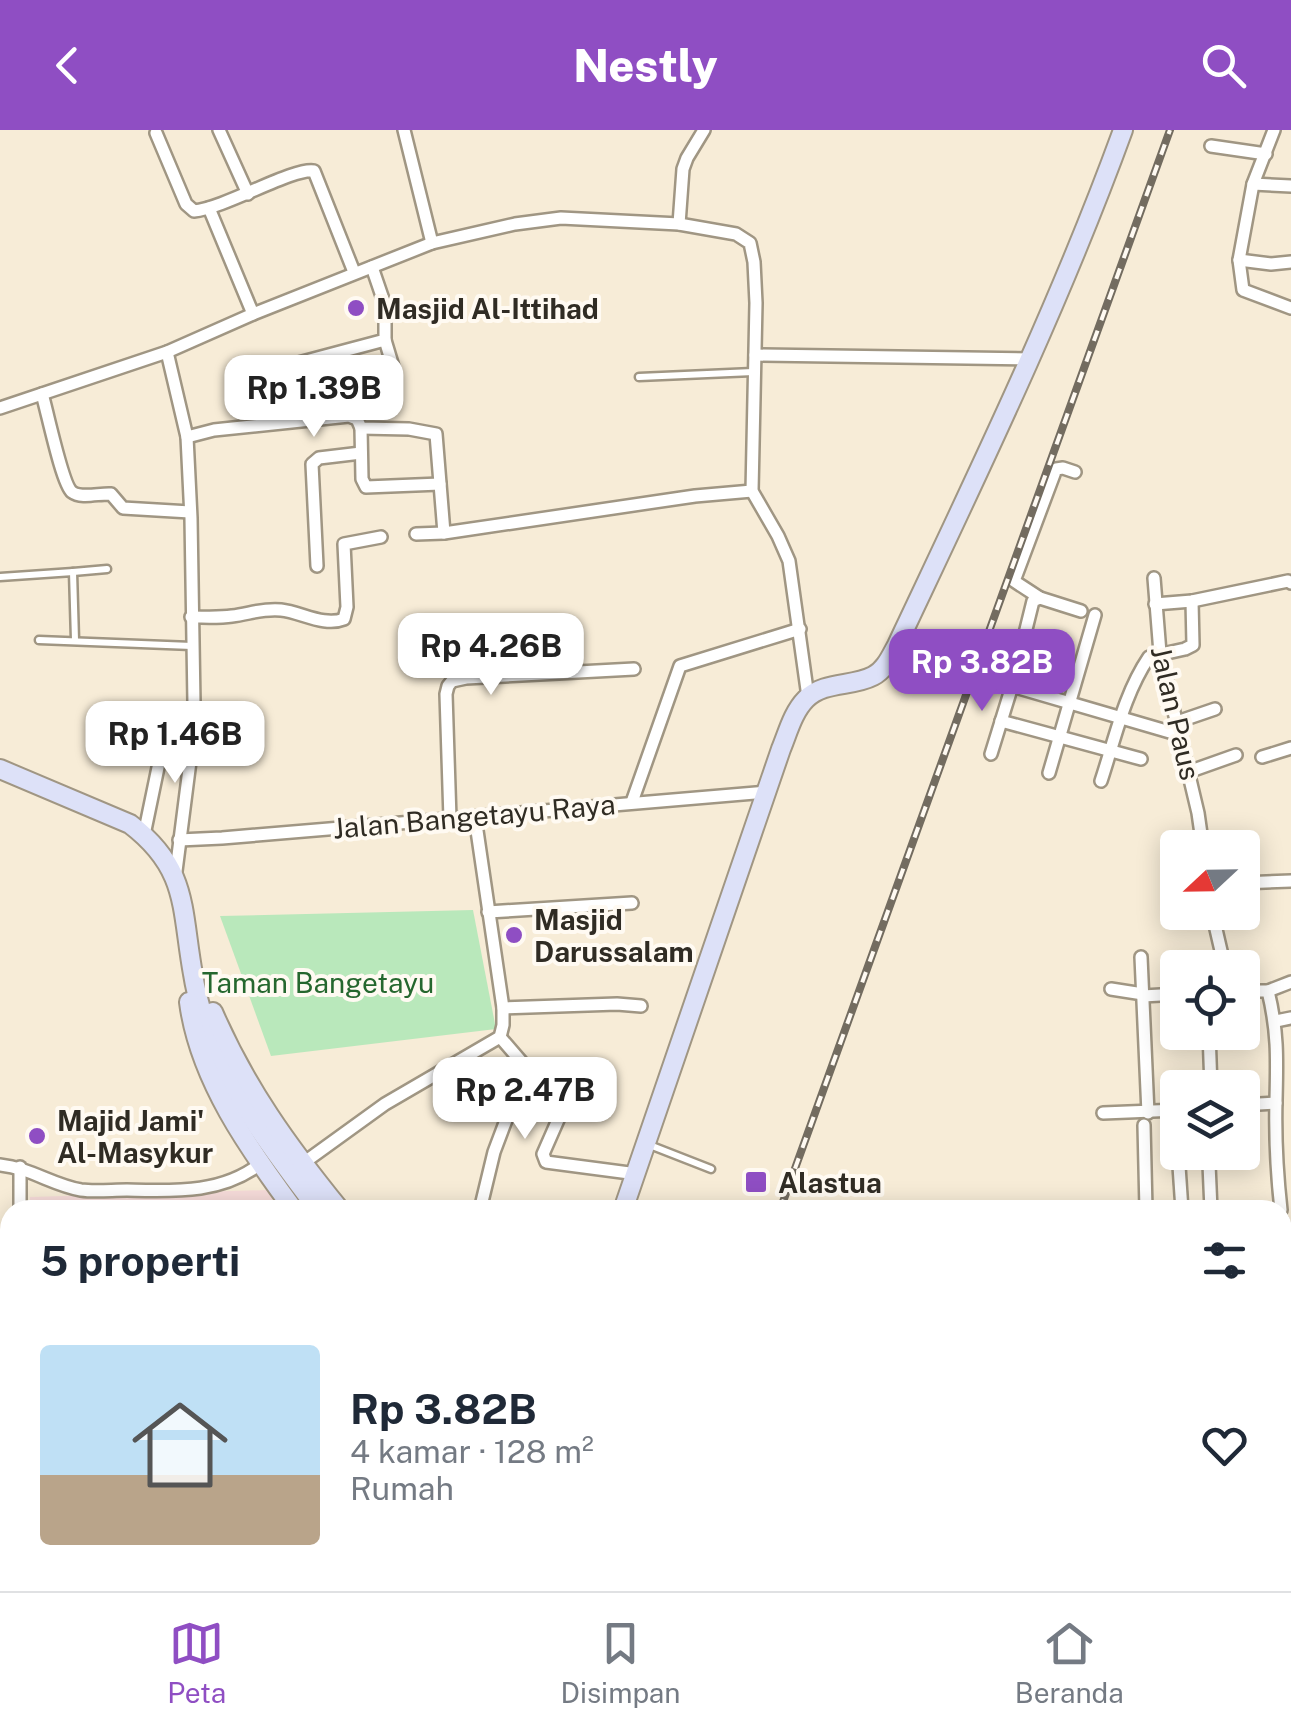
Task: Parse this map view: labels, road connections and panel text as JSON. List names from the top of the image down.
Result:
{
  "streets": {
    "street": ["Jalan Paus", "Jalan Bangetayu Raya"]
  },
  "parks": ["Taman Bangetayu"],
  "places": {
    "other": ["Masjid Al-Ittihad", "Masjid Darussalam", "Majid Jami' Al-Masykur"],
    "transit": ["Alastua"]
  },
  "north": "left",
  "page": {
    "header": "Nestly",
    "price": [
      "Rp 1.39B",
      "Rp 4.26B",
      "Rp 3.82B",
      "Rp 1.46B",
      "Rp 2.47B"
    ],
    "heading": "5 properti",
    "list": [
      {
        "name": "Rp 3.82B",
        "note": "4 kamar · 128 m² · Rumah"
      }
    ],
    "tabs": ["Peta", "Disimpan", "Beranda"]
  }
}
